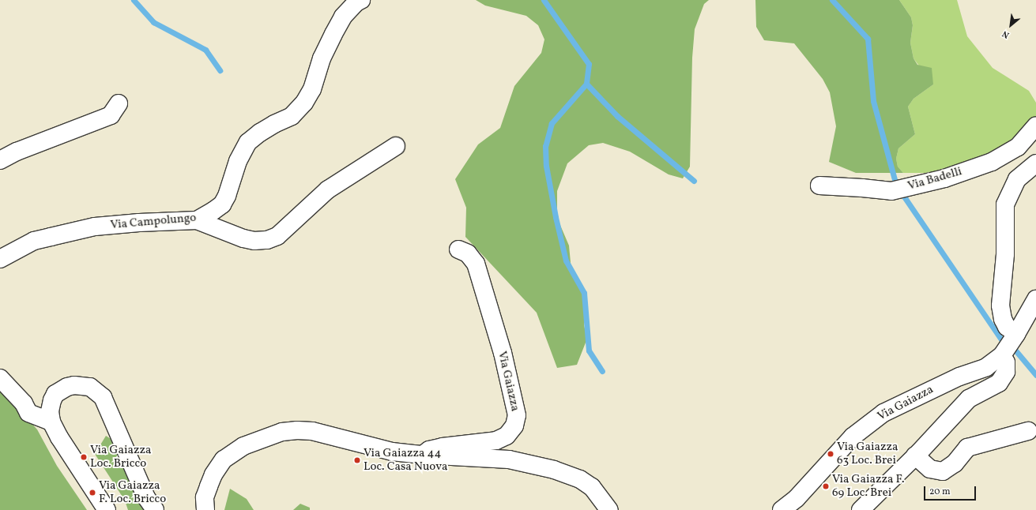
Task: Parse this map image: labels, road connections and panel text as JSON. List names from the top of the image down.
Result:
{
  "streets": {
    "street": ["Via Badelli", "Via Campolungo", "Via Gaiazza"]
  },
  "places": [
    "Via Gaiazza 63 Loc. Brei",
    "Via Gaiazza Loc. Bricco",
    "Via Gaiazza 44 Loc. Casa Nuova",
    "Via Gaiazza F. 69 Loc. Brei",
    "Via Gaiazza F. Loc. Bricco"
  ],
  "scale_bar": "20 m",
  "north": "bottom left"
}
